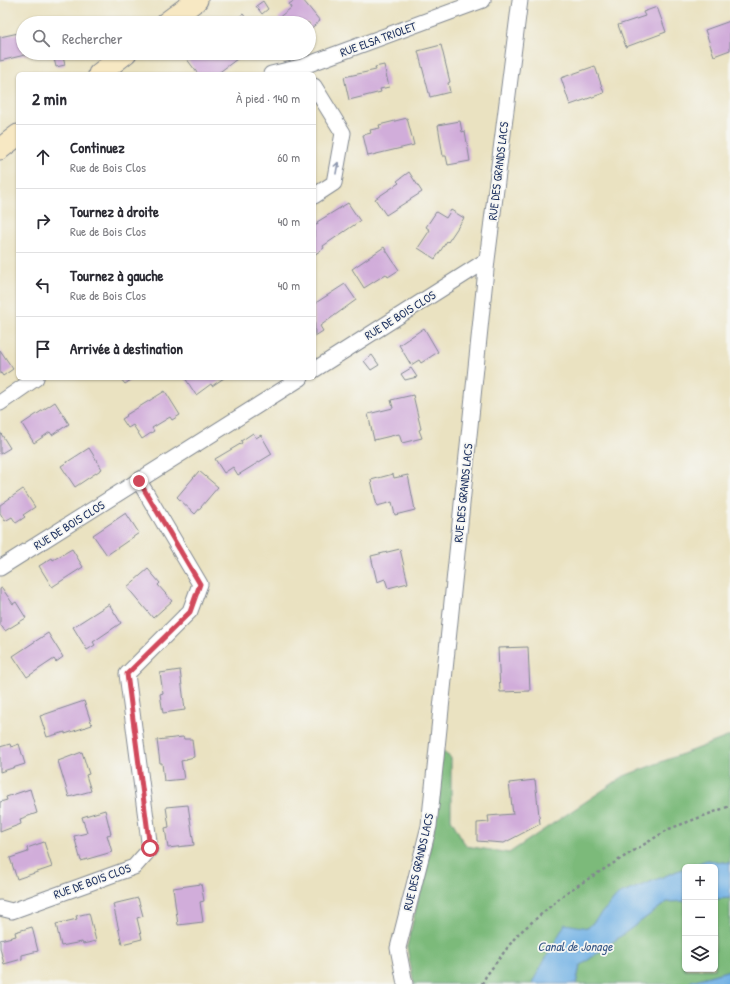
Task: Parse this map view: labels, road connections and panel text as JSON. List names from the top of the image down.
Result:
{
  "streets": {
    "street": ["RUE ELSA TRIOLET", "RUE DES GRANDS LACS", "RUE DE BOIS CLOS"]
  },
  "crossings": [
    ["RUE DES GRANDS LACS", "RUE DE BOIS CLOS"]
  ],
  "water": ["Canal de Jonage"],
  "page": {
    "search": "Rechercher",
    "heading": ["2 min", "À pied · 140 m"],
    "list": [
      ["Continuez", "Rue de Bois Clos", "60 m"],
      ["Tournez à droite", "Rue de Bois Clos", "40 m"],
      ["Tournez à gauche", "Rue de Bois Clos", "40 m"],
      "Arrivée à destination"
    ],
    "map_buttons": ["+", "−"]
  }
}
